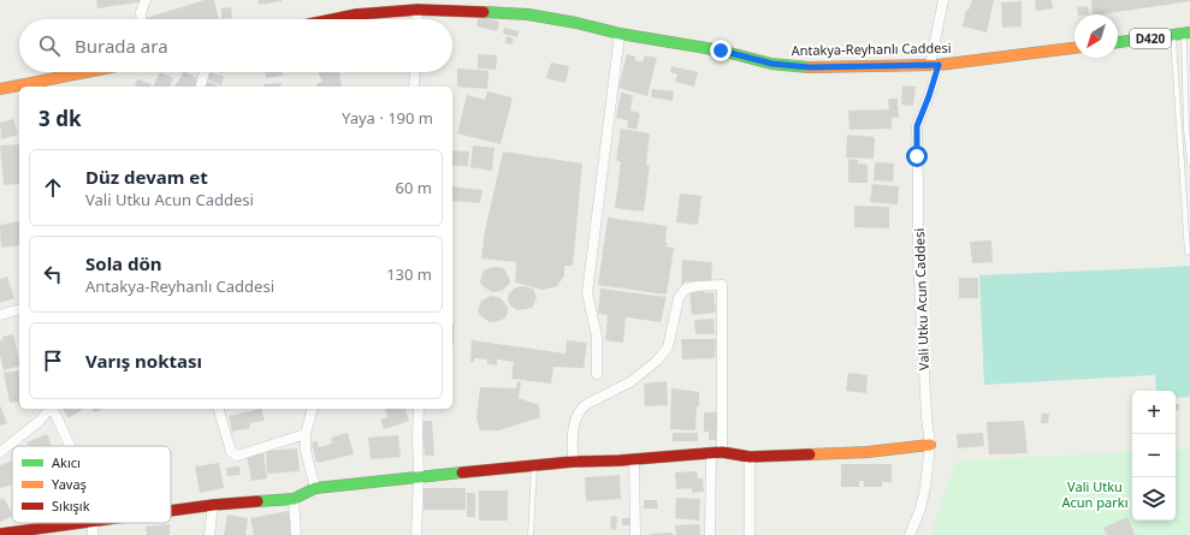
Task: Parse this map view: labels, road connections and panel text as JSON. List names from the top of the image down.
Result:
{
  "streets": {
    "main road": ["D420", "Antakya-Reyhanlı Caddesi"],
    "street": ["Vali Utku Acun Caddesi"]
  },
  "crossings": [
    ["Antakya-Reyhanlı Caddesi", "Vali Utku Acun Caddesi"]
  ],
  "parks": ["Vali Utku Acun parkı"],
  "legend": ["Akıcı", "Yavaş", "Sıkışık"],
  "north": "bottom left",
  "page": {
    "search": "Burada ara",
    "heading": ["3 dk", "Yaya · 190 m"],
    "list": [
      ["Düz devam et", "Vali Utku Acun Caddesi", "60 m"],
      ["Sola dön", "Antakya-Reyhanlı Caddesi", "130 m"],
      "Varış noktası"
    ],
    "map_buttons": ["+", "−"]
  }
}
